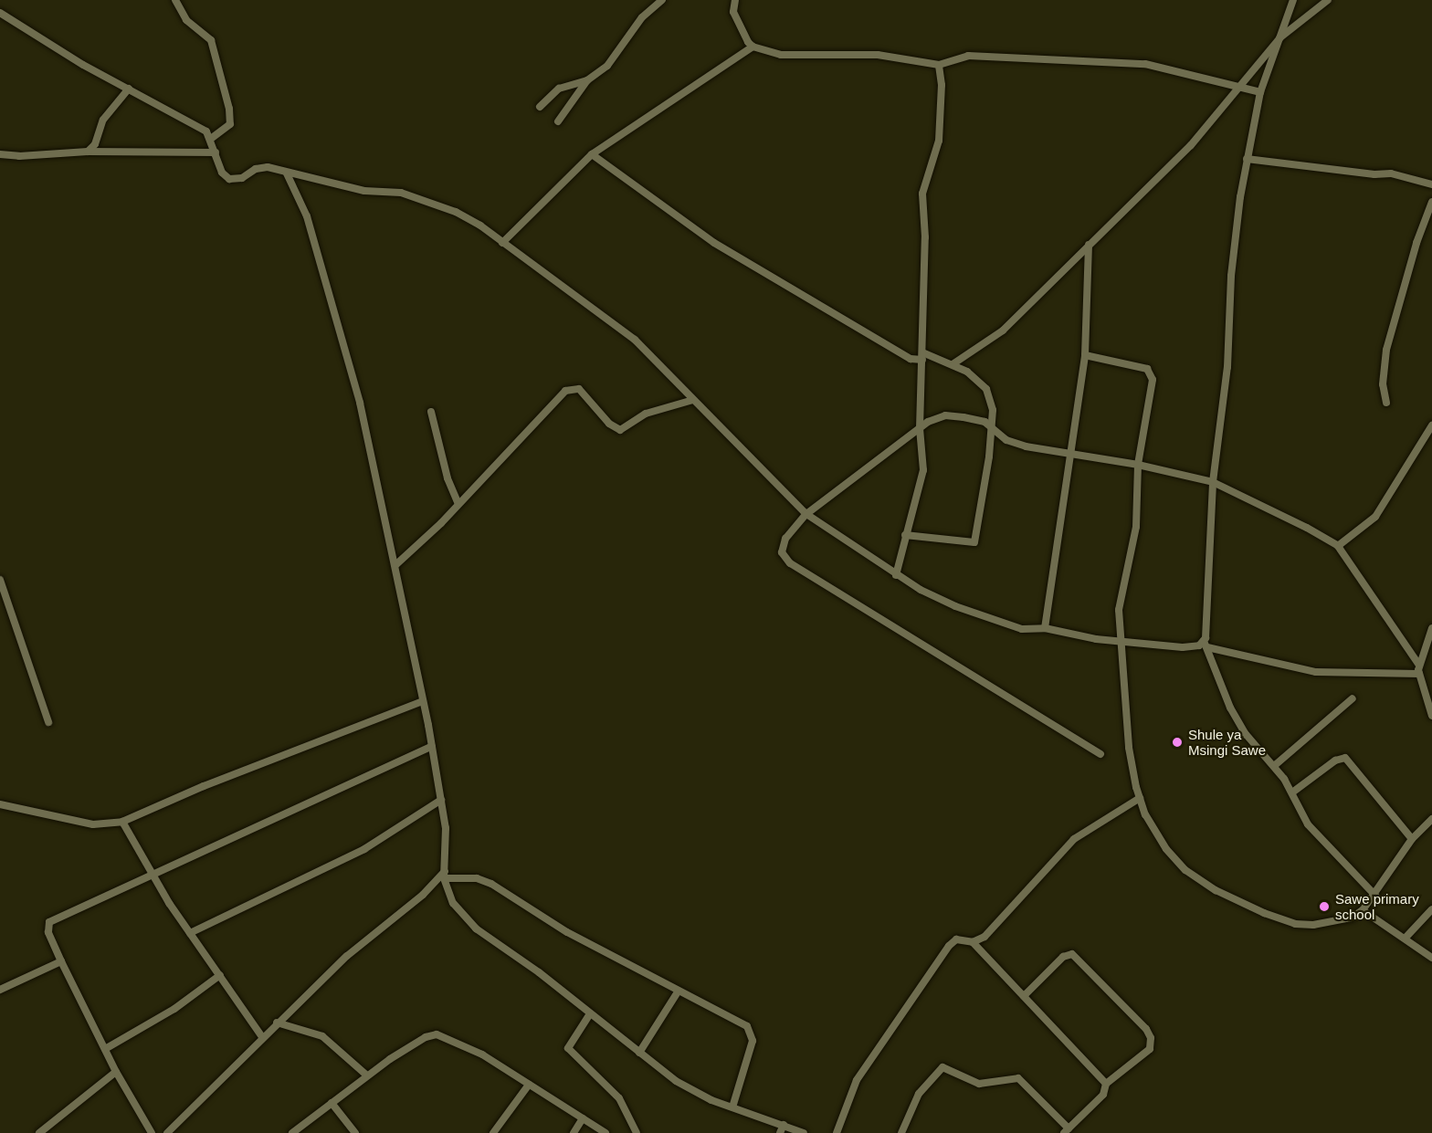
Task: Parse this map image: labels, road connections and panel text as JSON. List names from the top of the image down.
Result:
{
  "places": ["Shule ya Msingi Sawe", "Sawe primary school"]
}
